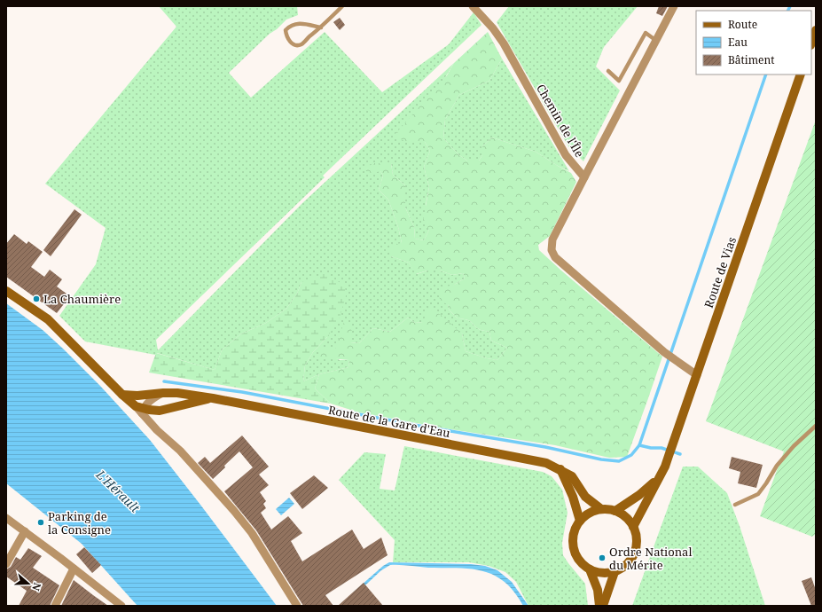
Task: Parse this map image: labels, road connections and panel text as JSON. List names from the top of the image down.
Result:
{
  "streets": {
    "main road": ["Route de Vias", "Route de la Gare d'Eau"],
    "street": ["Chemin de l'Île"]
  },
  "crossings": [
    ["Route de Vias", "Route de la Gare d'Eau"]
  ],
  "water": ["L'Hérault"],
  "places": ["La Chaumière", "Parking de la Consigne", "Ordre National du Mérite"],
  "legend": ["Route", "Eau", "Bâtiment"],
  "north": "right"
}
